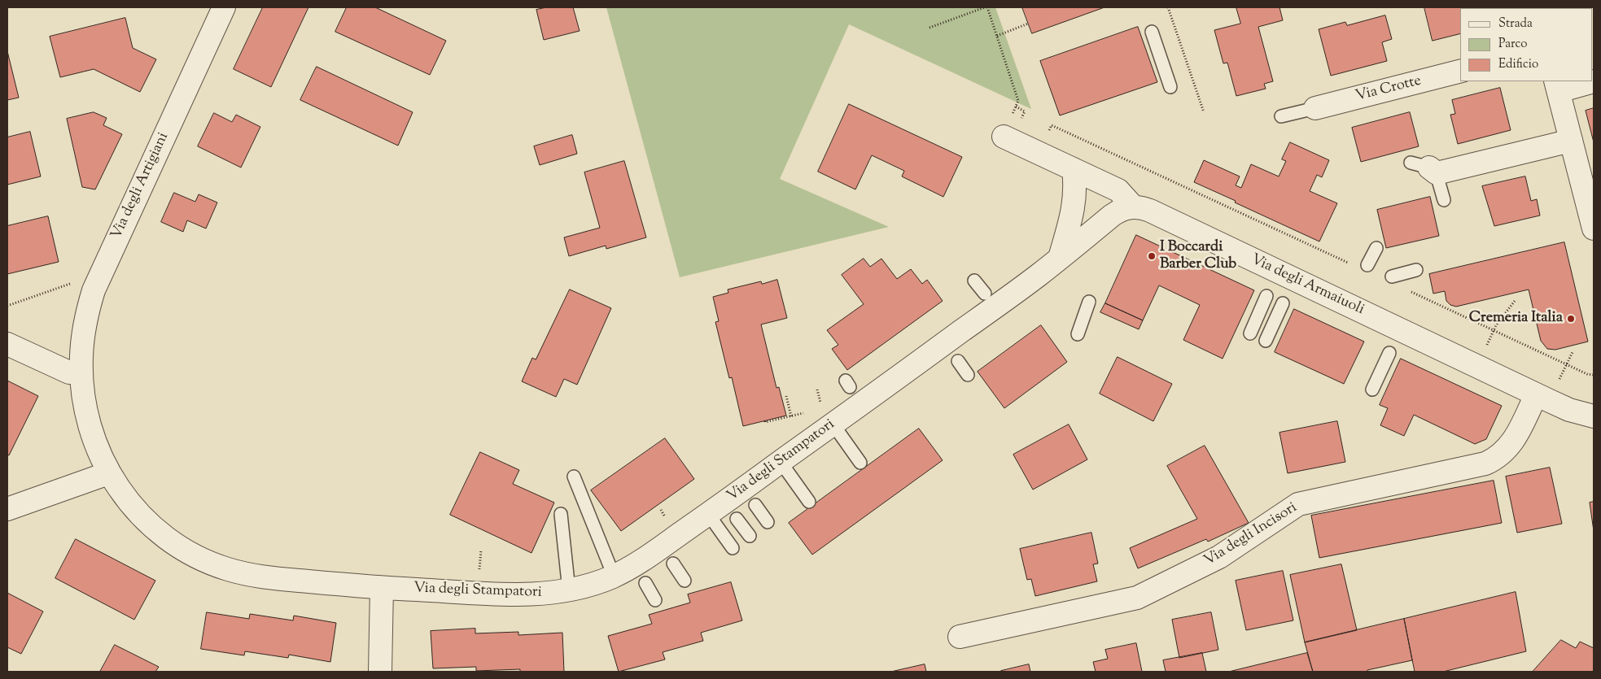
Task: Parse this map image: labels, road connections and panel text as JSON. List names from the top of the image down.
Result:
{
  "streets": {
    "street": [
      "Via Crotte",
      "Via degli Artigiani",
      "Via degli Armaiuoli",
      "Via degli Stampatori",
      "Via degli Incisori"
    ]
  },
  "crossings": [
    ["Via degli Artigiani", "Via degli Stampatori"],
    ["Via degli Armaiuoli", "Via degli Stampatori"],
    ["Via degli Armaiuoli", "Via degli Incisori"]
  ],
  "places": ["I Boccardi Barber Club", "Cremeria Italia"],
  "legend": ["Strada", "Parco", "Edificio"]
}
